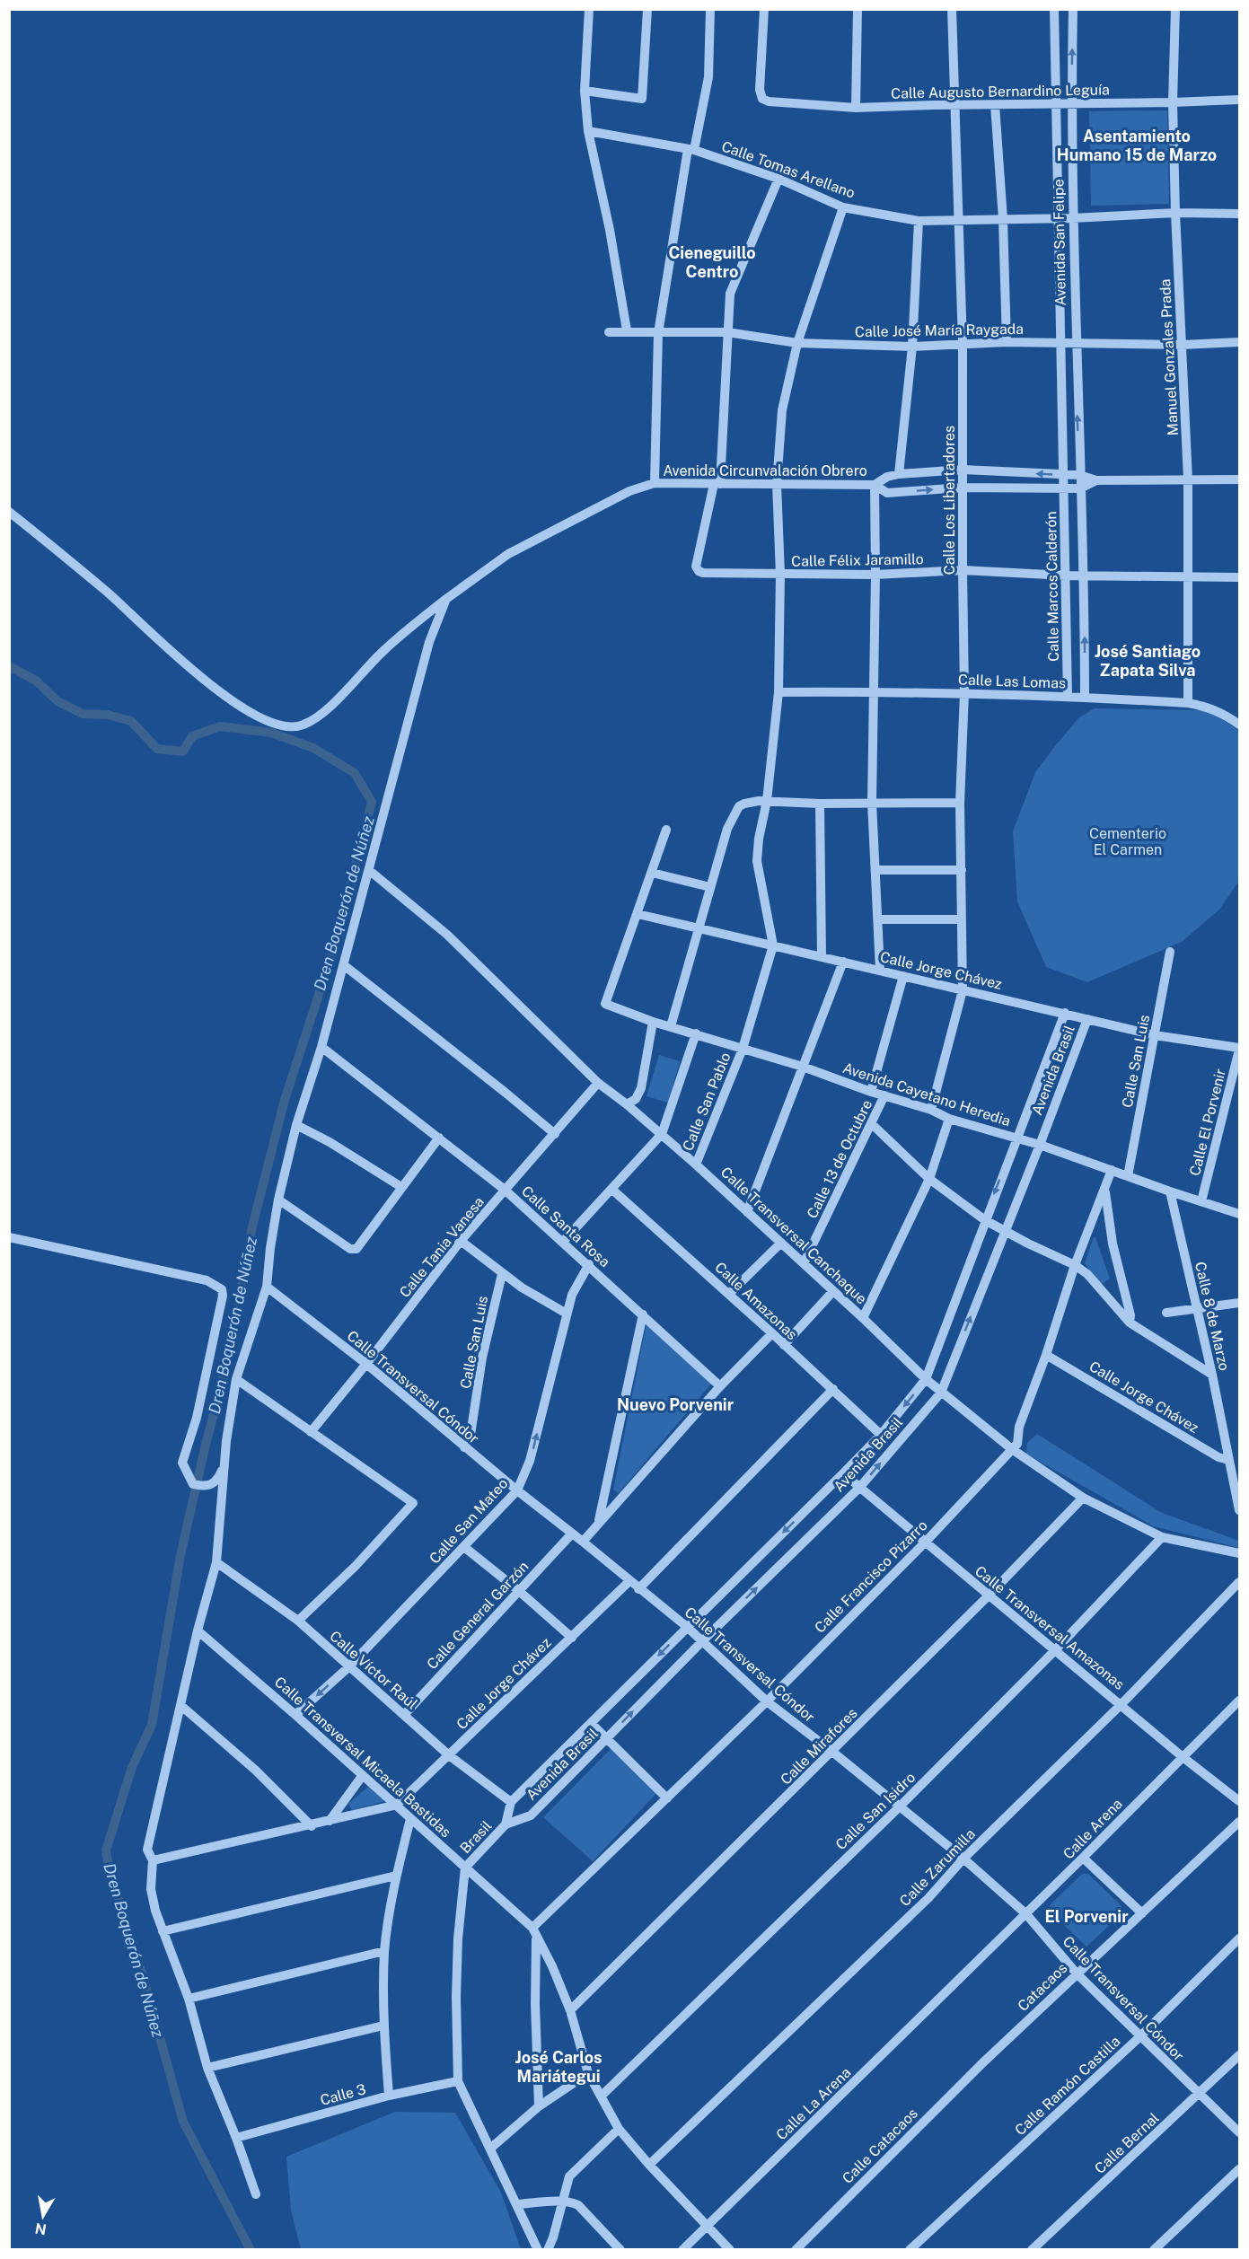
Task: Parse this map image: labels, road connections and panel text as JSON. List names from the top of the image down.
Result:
{
  "streets": {
    "street": [
      "Calle Augusto Bernardino Leguía",
      "Calle Tomas Arellano",
      "Avenida San Felipe",
      "Calle José María Raygada",
      "Manuel Gonzales Prada",
      "Avenida Circunvalación Obrero",
      "Calle Los Libertadores",
      "Calle Félix Jaramillo",
      "Calle Marcos Calderón",
      "Calle Las Lomas",
      "Calle Jorge Chávez",
      "Calle San Luis",
      "Avenida Brasil",
      "Avenida Cayetano Heredia",
      "Calle San Pablo",
      "Calle El Porvenir",
      "Calle 13 de Octubre",
      "Calle Santa Rosa",
      "Calle Transversal Canchaque",
      "Calle Tania Vanesa",
      "Calle Amazonas",
      "Calle 8 de Marzo",
      "Calle Transversal Cóndor",
      "Calle San Mateo",
      "Calle Francisco Pizarro",
      "Calle General Garzón",
      "Calle Transversal Amazonas",
      "Calle Víctor Raúl",
      "Calle Mirafores",
      "Calle Transversal Micaela Bastidas",
      "Calle San Isidro",
      "Calle Arena",
      "Brasil",
      "Calle Zarumilla",
      "Catacaos",
      "Calle Ramón Castilla",
      "Calle 3",
      "Calle La Arena",
      "Calle Bernal",
      "Calle Catacaos"
    ]
  },
  "crossings": [
    ["Calle Augusto Bernardino Leguía", "Avenida San Felipe"],
    ["Calle Augusto Bernardino Leguía", "Manuel Gonzales Prada"],
    ["Calle Augusto Bernardino Leguía", "Calle Los Libertadores"],
    ["Calle Tomas Arellano", "Avenida San Felipe"],
    ["Calle Tomas Arellano", "Manuel Gonzales Prada"],
    ["Calle Tomas Arellano", "Calle Los Libertadores"],
    ["Avenida San Felipe", "Calle José María Raygada"],
    ["Avenida San Felipe", "Avenida Circunvalación Obrero"],
    ["Avenida San Felipe", "Calle Marcos Calderón"],
    ["Calle José María Raygada", "Manuel Gonzales Prada"],
    ["Calle José María Raygada", "Calle Los Libertadores"],
    ["Manuel Gonzales Prada", "Avenida Circunvalación Obrero"],
    ["Manuel Gonzales Prada", "Calle Félix Jaramillo"],
    ["Manuel Gonzales Prada", "Calle Las Lomas"],
    ["Avenida Circunvalación Obrero", "Calle Los Libertadores"],
    ["Avenida Circunvalación Obrero", "Calle Félix Jaramillo"],
    ["Avenida Circunvalación Obrero", "Calle Marcos Calderón"],
    ["Calle Los Libertadores", "Calle Félix Jaramillo"],
    ["Calle Los Libertadores", "Calle Las Lomas"],
    ["Calle Los Libertadores", "Calle Jorge Chávez"],
    ["Calle Los Libertadores", "Avenida Cayetano Heredia"],
    ["Calle Félix Jaramillo", "Calle Marcos Calderón"],
    ["Calle Marcos Calderón", "Calle Las Lomas"],
    ["Calle Jorge Chávez", "Calle San Luis"],
    ["Calle Jorge Chávez", "Avenida Brasil"],
    ["Calle Jorge Chávez", "Avenida Cayetano Heredia"],
    ["Calle Jorge Chávez", "Calle San Pablo"],
    ["Calle Jorge Chávez", "Calle El Porvenir"],
    ["Calle Jorge Chávez", "Calle 8 de Marzo"],
    ["Calle Jorge Chávez", "Calle Transversal Cóndor"],
    ["Calle Jorge Chávez", "Calle Francisco Pizarro"],
    ["Calle Jorge Chávez", "Calle Víctor Raúl"],
    ["Calle Jorge Chávez", "Calle Transversal Micaela Bastidas"],
    ["Calle San Luis", "Avenida Cayetano Heredia"],
    ["Calle San Luis", "Calle Transversal Cóndor"],
    ["Avenida Brasil", "Avenida Cayetano Heredia"],
    ["Avenida Brasil", "Calle Transversal Canchaque"],
    ["Avenida Brasil", "Calle Amazonas"],
    ["Avenida Brasil", "Calle Transversal Cóndor"],
    ["Avenida Brasil", "Calle Transversal Amazonas"],
    ["Avenida Brasil", "Calle Víctor Raúl"],
    ["Avenida Brasil", "Brasil"],
    ["Avenida Cayetano Heredia", "Calle San Pablo"],
    ["Avenida Cayetano Heredia", "Calle El Porvenir"],
    ["Avenida Cayetano Heredia", "Calle 13 de Octubre"],
    ["Avenida Cayetano Heredia", "Calle 8 de Marzo"],
    ["Avenida Cayetano Heredia", "Calle Francisco Pizarro"],
    ["Calle San Pablo", "Calle Transversal Canchaque"],
    ["Calle 13 de Octubre", "Calle Transversal Canchaque"],
    ["Calle Santa Rosa", "Calle Tania Vanesa"],
    ["Calle Santa Rosa", "Calle San Mateo"],
    ["Calle Transversal Canchaque", "Calle Tania Vanesa"],
    ["Calle Transversal Canchaque", "Calle Francisco Pizarro"],
    ["Calle Transversal Canchaque", "Calle Mirafores"],
    ["Calle Transversal Canchaque", "Calle San Isidro"],
    ["Calle Tania Vanesa", "Calle Transversal Cóndor"],
    ["Calle Transversal Cóndor", "Calle San Mateo"],
    ["Calle Transversal Cóndor", "Calle Francisco Pizarro"],
    ["Calle Transversal Cóndor", "Calle General Garzón"],
    ["Calle Transversal Cóndor", "Calle Mirafores"],
    ["Calle Transversal Cóndor", "Calle San Isidro"],
    ["Calle Transversal Cóndor", "Calle Arena"],
    ["Calle Transversal Cóndor", "Calle Zarumilla"],
    ["Calle Transversal Cóndor", "Catacaos"],
    ["Calle Transversal Cóndor", "Calle Ramón Castilla"],
    ["Calle Transversal Cóndor", "Calle Bernal"],
    ["Calle San Mateo", "Calle Víctor Raúl"],
    ["Calle San Mateo", "Calle Transversal Micaela Bastidas"],
    ["Calle Francisco Pizarro", "Calle Transversal Amazonas"],
    ["Calle Francisco Pizarro", "Calle Transversal Micaela Bastidas"],
    ["Calle General Garzón", "Calle Víctor Raúl"],
    ["Calle Transversal Amazonas", "Calle Mirafores"],
    ["Calle Transversal Amazonas", "Calle San Isidro"],
    ["Calle Transversal Amazonas", "Calle Arena"],
    ["Calle Transversal Amazonas", "Calle Zarumilla"],
    ["Calle Mirafores", "Calle Transversal Micaela Bastidas"],
    ["Calle Transversal Micaela Bastidas", "Calle San Isidro"],
    ["Calle Transversal Micaela Bastidas", "Brasil"],
    ["Calle Transversal Micaela Bastidas", "Calle Zarumilla"],
    ["Calle Transversal Micaela Bastidas", "Calle La Arena"],
    ["Calle Arena", "Calle La Arena"],
    ["Catacaos", "Calle Catacaos"]
  ],
  "districts": [
    "Asentamiento Humano 15 de Marzo",
    "Cieneguillo Centro",
    "José Santiago Zapata Silva",
    "Nuevo Porvenir",
    "El Porvenir",
    "José Carlos Mariátegui"
  ],
  "water": ["Dren Boquerón de Núñez"],
  "parks": ["Cementerio El Carmen"],
  "north": "bottom"
}
